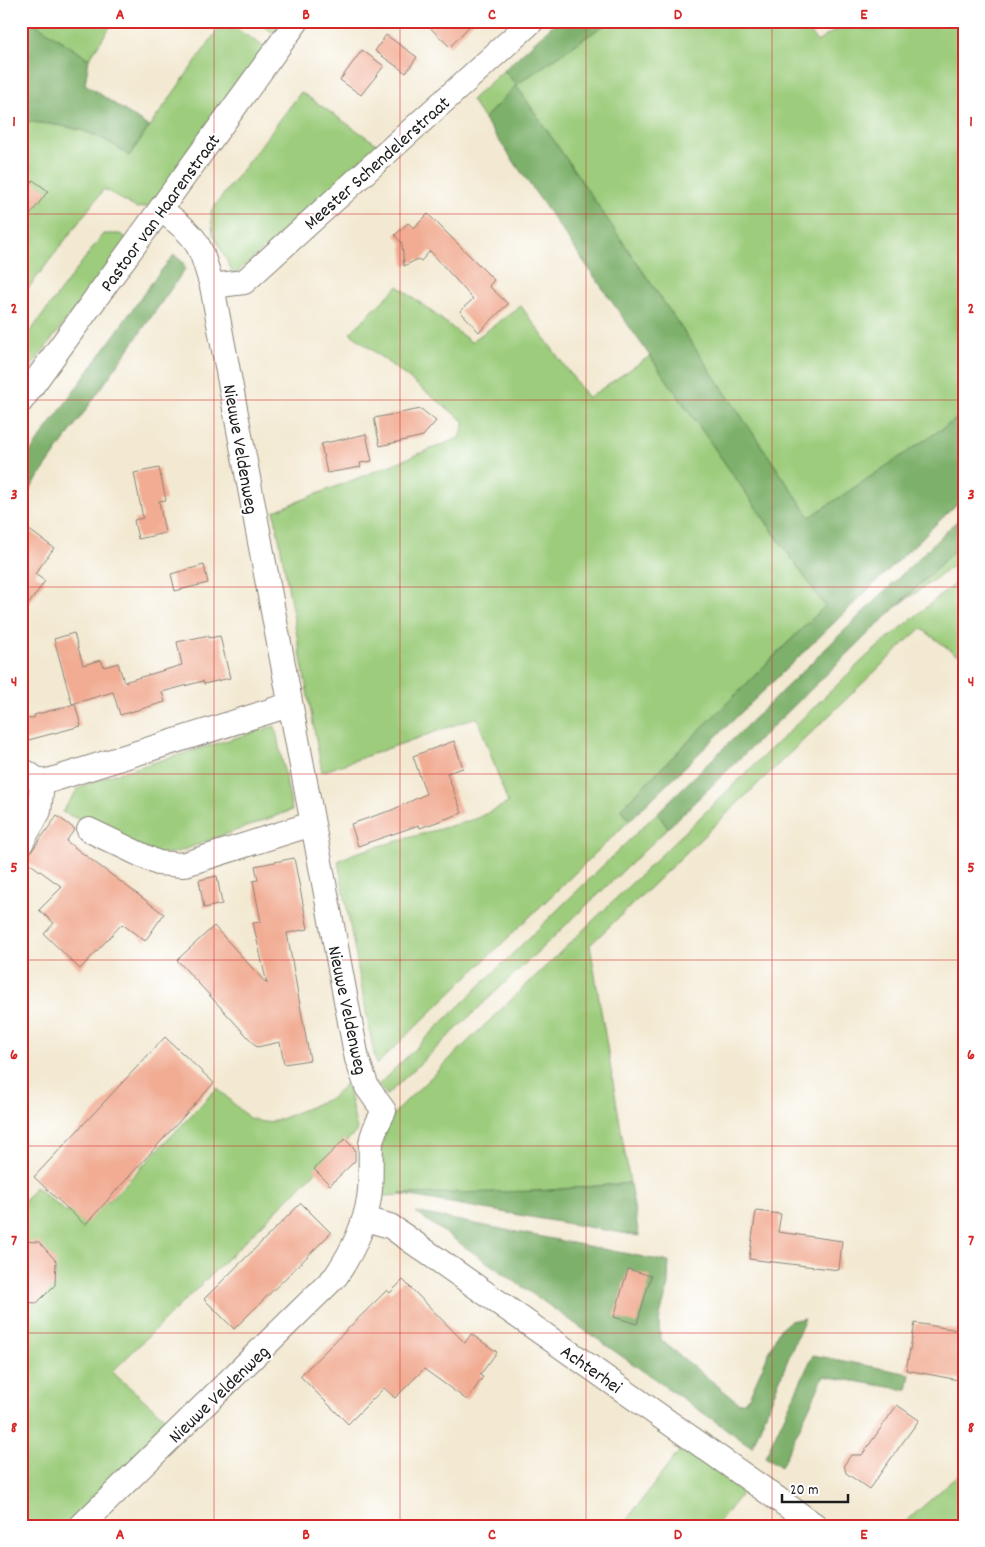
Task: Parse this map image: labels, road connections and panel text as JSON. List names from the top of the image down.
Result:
{
  "streets": {
    "street": [
      "Meester Schendelerstraat",
      "Pastoor van Haarenstraat",
      "Nieuwe Veldenweg",
      "Achterhei"
    ]
  },
  "crossings": [
    ["Meester Schendelerstraat", "Nieuwe Veldenweg"],
    ["Pastoor van Haarenstraat", "Nieuwe Veldenweg"],
    ["Nieuwe Veldenweg", "Achterhei"]
  ],
  "scale_bar": "20 m",
  "grid": {
    "columns": [
      "A",
      "B",
      "C",
      "D",
      "E"
    ],
    "rows": [
      "1",
      "2",
      "3",
      "4",
      "5",
      "6",
      "7",
      "8"
    ]
  }
}
